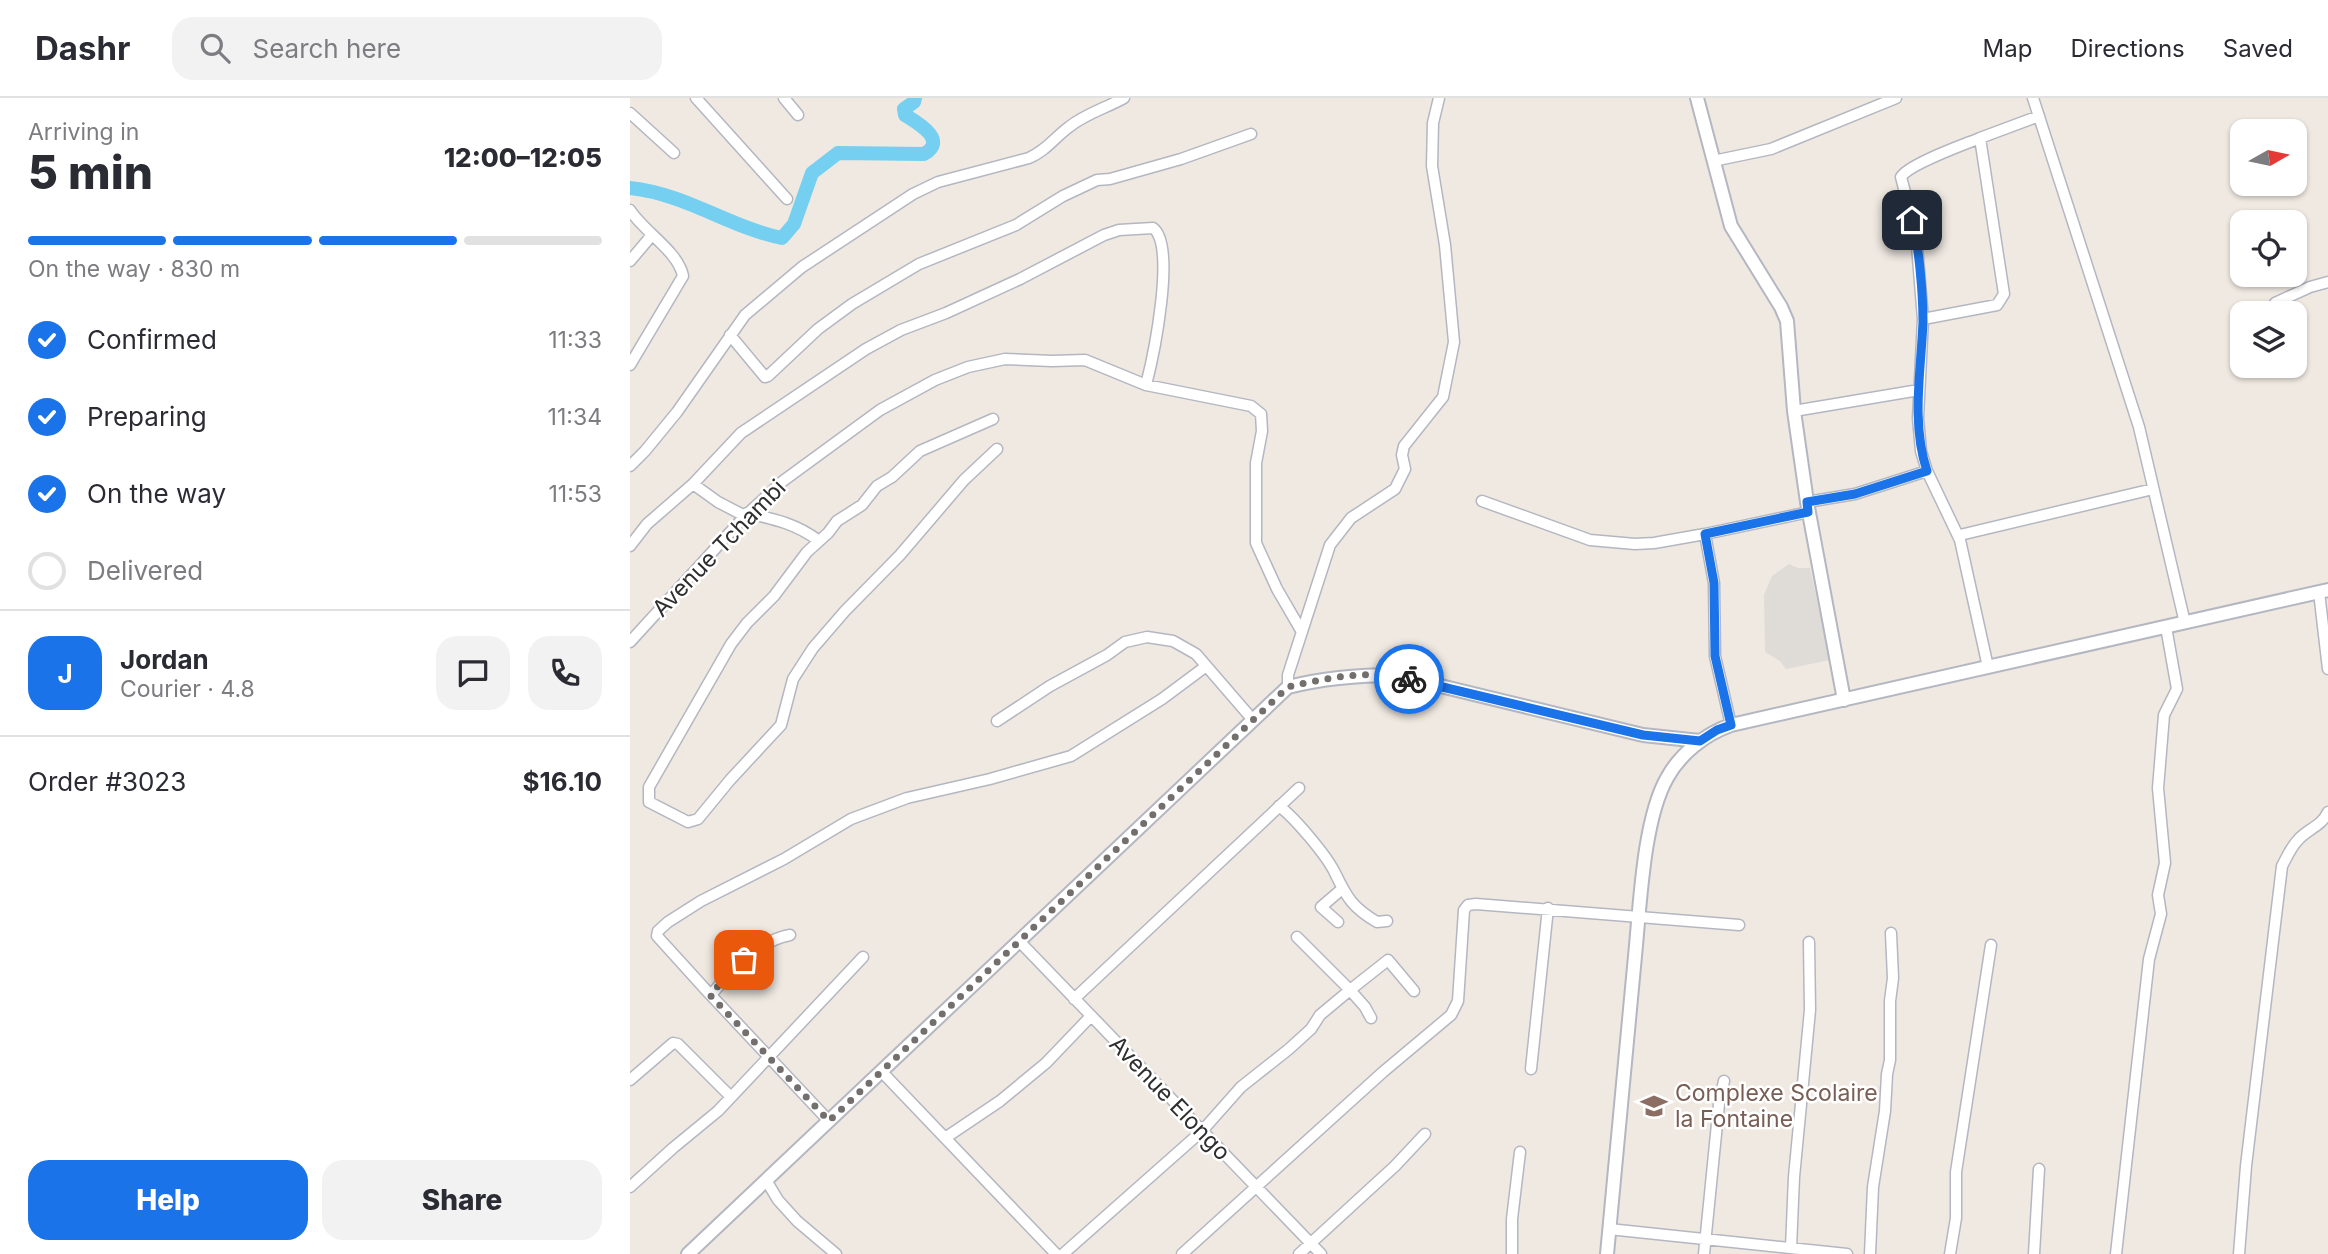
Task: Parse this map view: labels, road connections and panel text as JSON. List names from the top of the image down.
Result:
{
  "streets": {
    "street": ["Avenue Tchambi", "Avenue Elongo"]
  },
  "places": {
    "school or university": ["Complexe Scolaire la Fontaine"]
  },
  "north": "right",
  "page": {
    "header": "Dashr",
    "search": "Search here",
    "nav": ["Map", "Directions", "Saved"],
    "heading": ["5 min", "Arriving in", "12:00–12:05"],
    "panel": [
      "Jordan",
      "Courier · 4.8",
      "Order #3023",
      "$16.10"
    ],
    "bar": "On the way · 830 m",
    "list": [
      ["Confirmed", "11:33"],
      ["Preparing", "11:34"],
      ["On the way", "11:53"],
      "Delivered"
    ],
    "round": "J",
    "buttons": ["Help", "Share"]
  }
}
